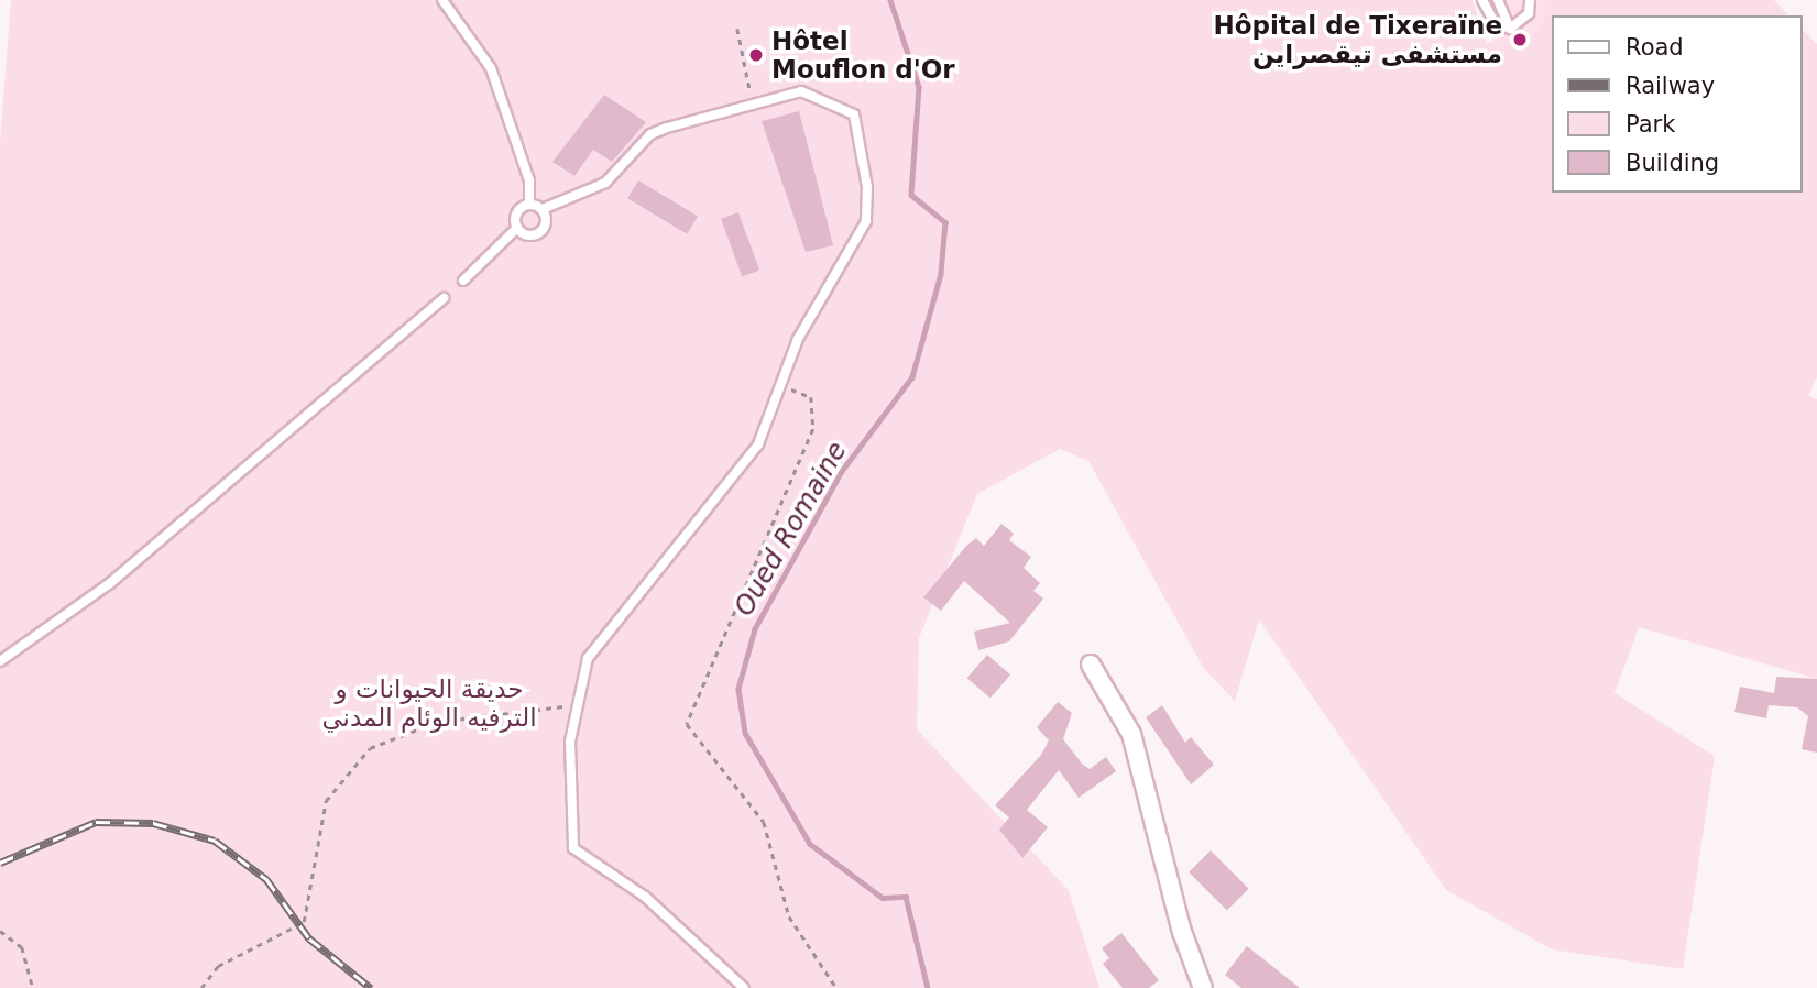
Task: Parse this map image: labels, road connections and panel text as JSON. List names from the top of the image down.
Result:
{
  "water": ["Oued Romaine"],
  "parks": ["حديقة الحيوانات و الترفيه الوئام المدني"],
  "places": ["Hôpital de Tixeraïne مستشفى تيقصراين", "Hôtel Mouflon d'Or"],
  "legend": [
    "Road",
    "Railway",
    "Park",
    "Building"
  ]
}
